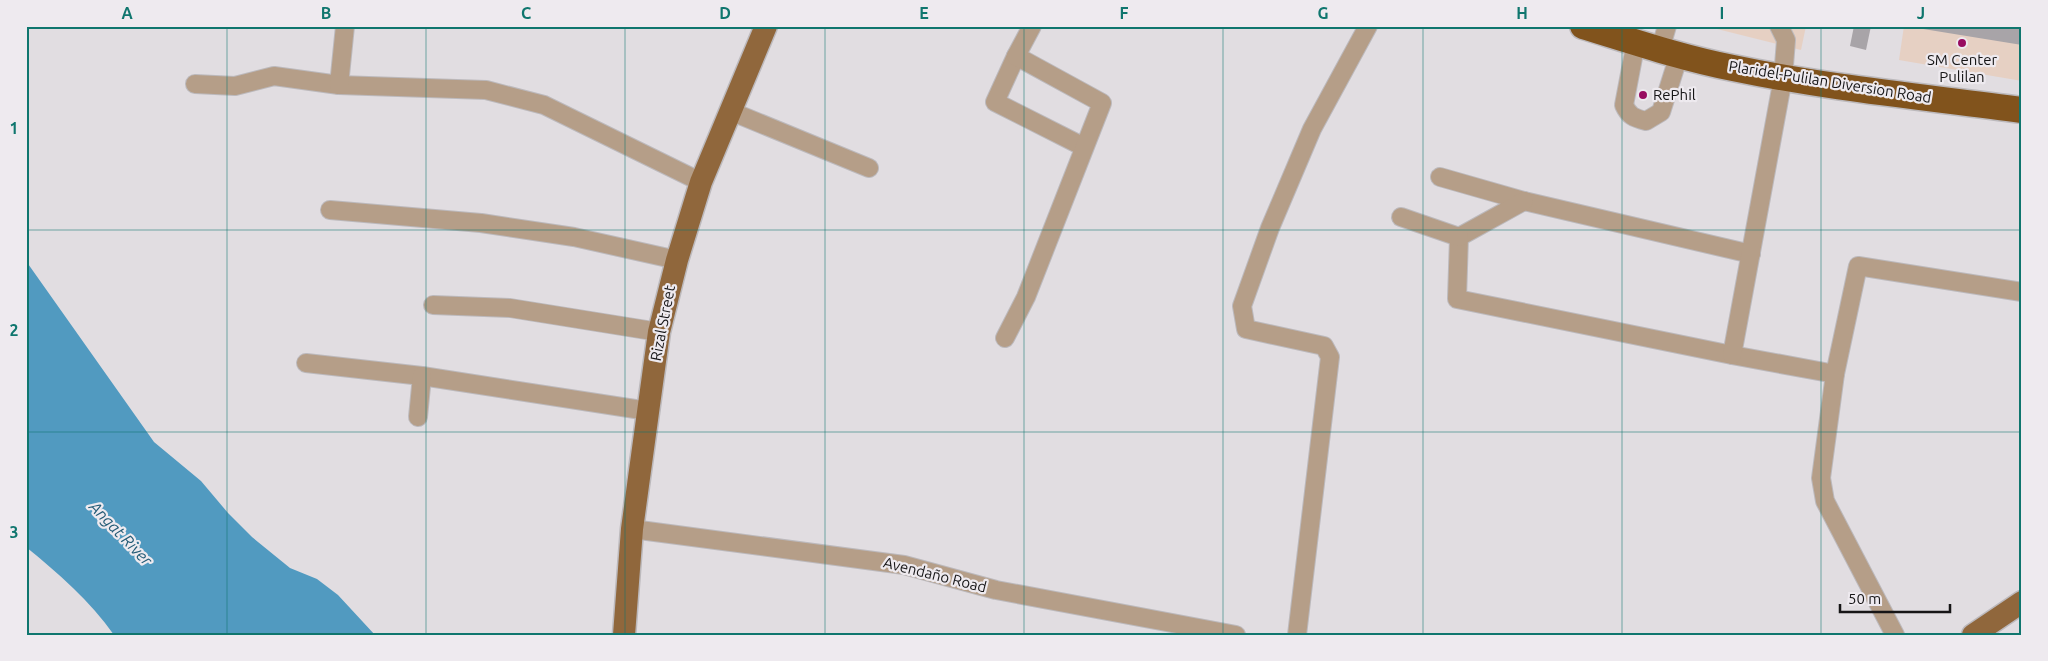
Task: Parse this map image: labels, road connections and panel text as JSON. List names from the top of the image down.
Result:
{
  "streets": {
    "highway": ["Plaridel-Pulilan Diversion Road"],
    "main road": ["Rizal Street"],
    "street": ["Avendaño Road"]
  },
  "crossings": [
    ["Rizal Street", "Avendaño Road"]
  ],
  "water": ["Angat River"],
  "places": ["SM Center Pulilan", "RePhil"],
  "scale_bar": "50 m",
  "grid": {
    "columns": [
      "A",
      "B",
      "C",
      "D",
      "E",
      "F",
      "G",
      "H",
      "I",
      "J"
    ],
    "rows": ["1", "2", "3"]
  }
}
